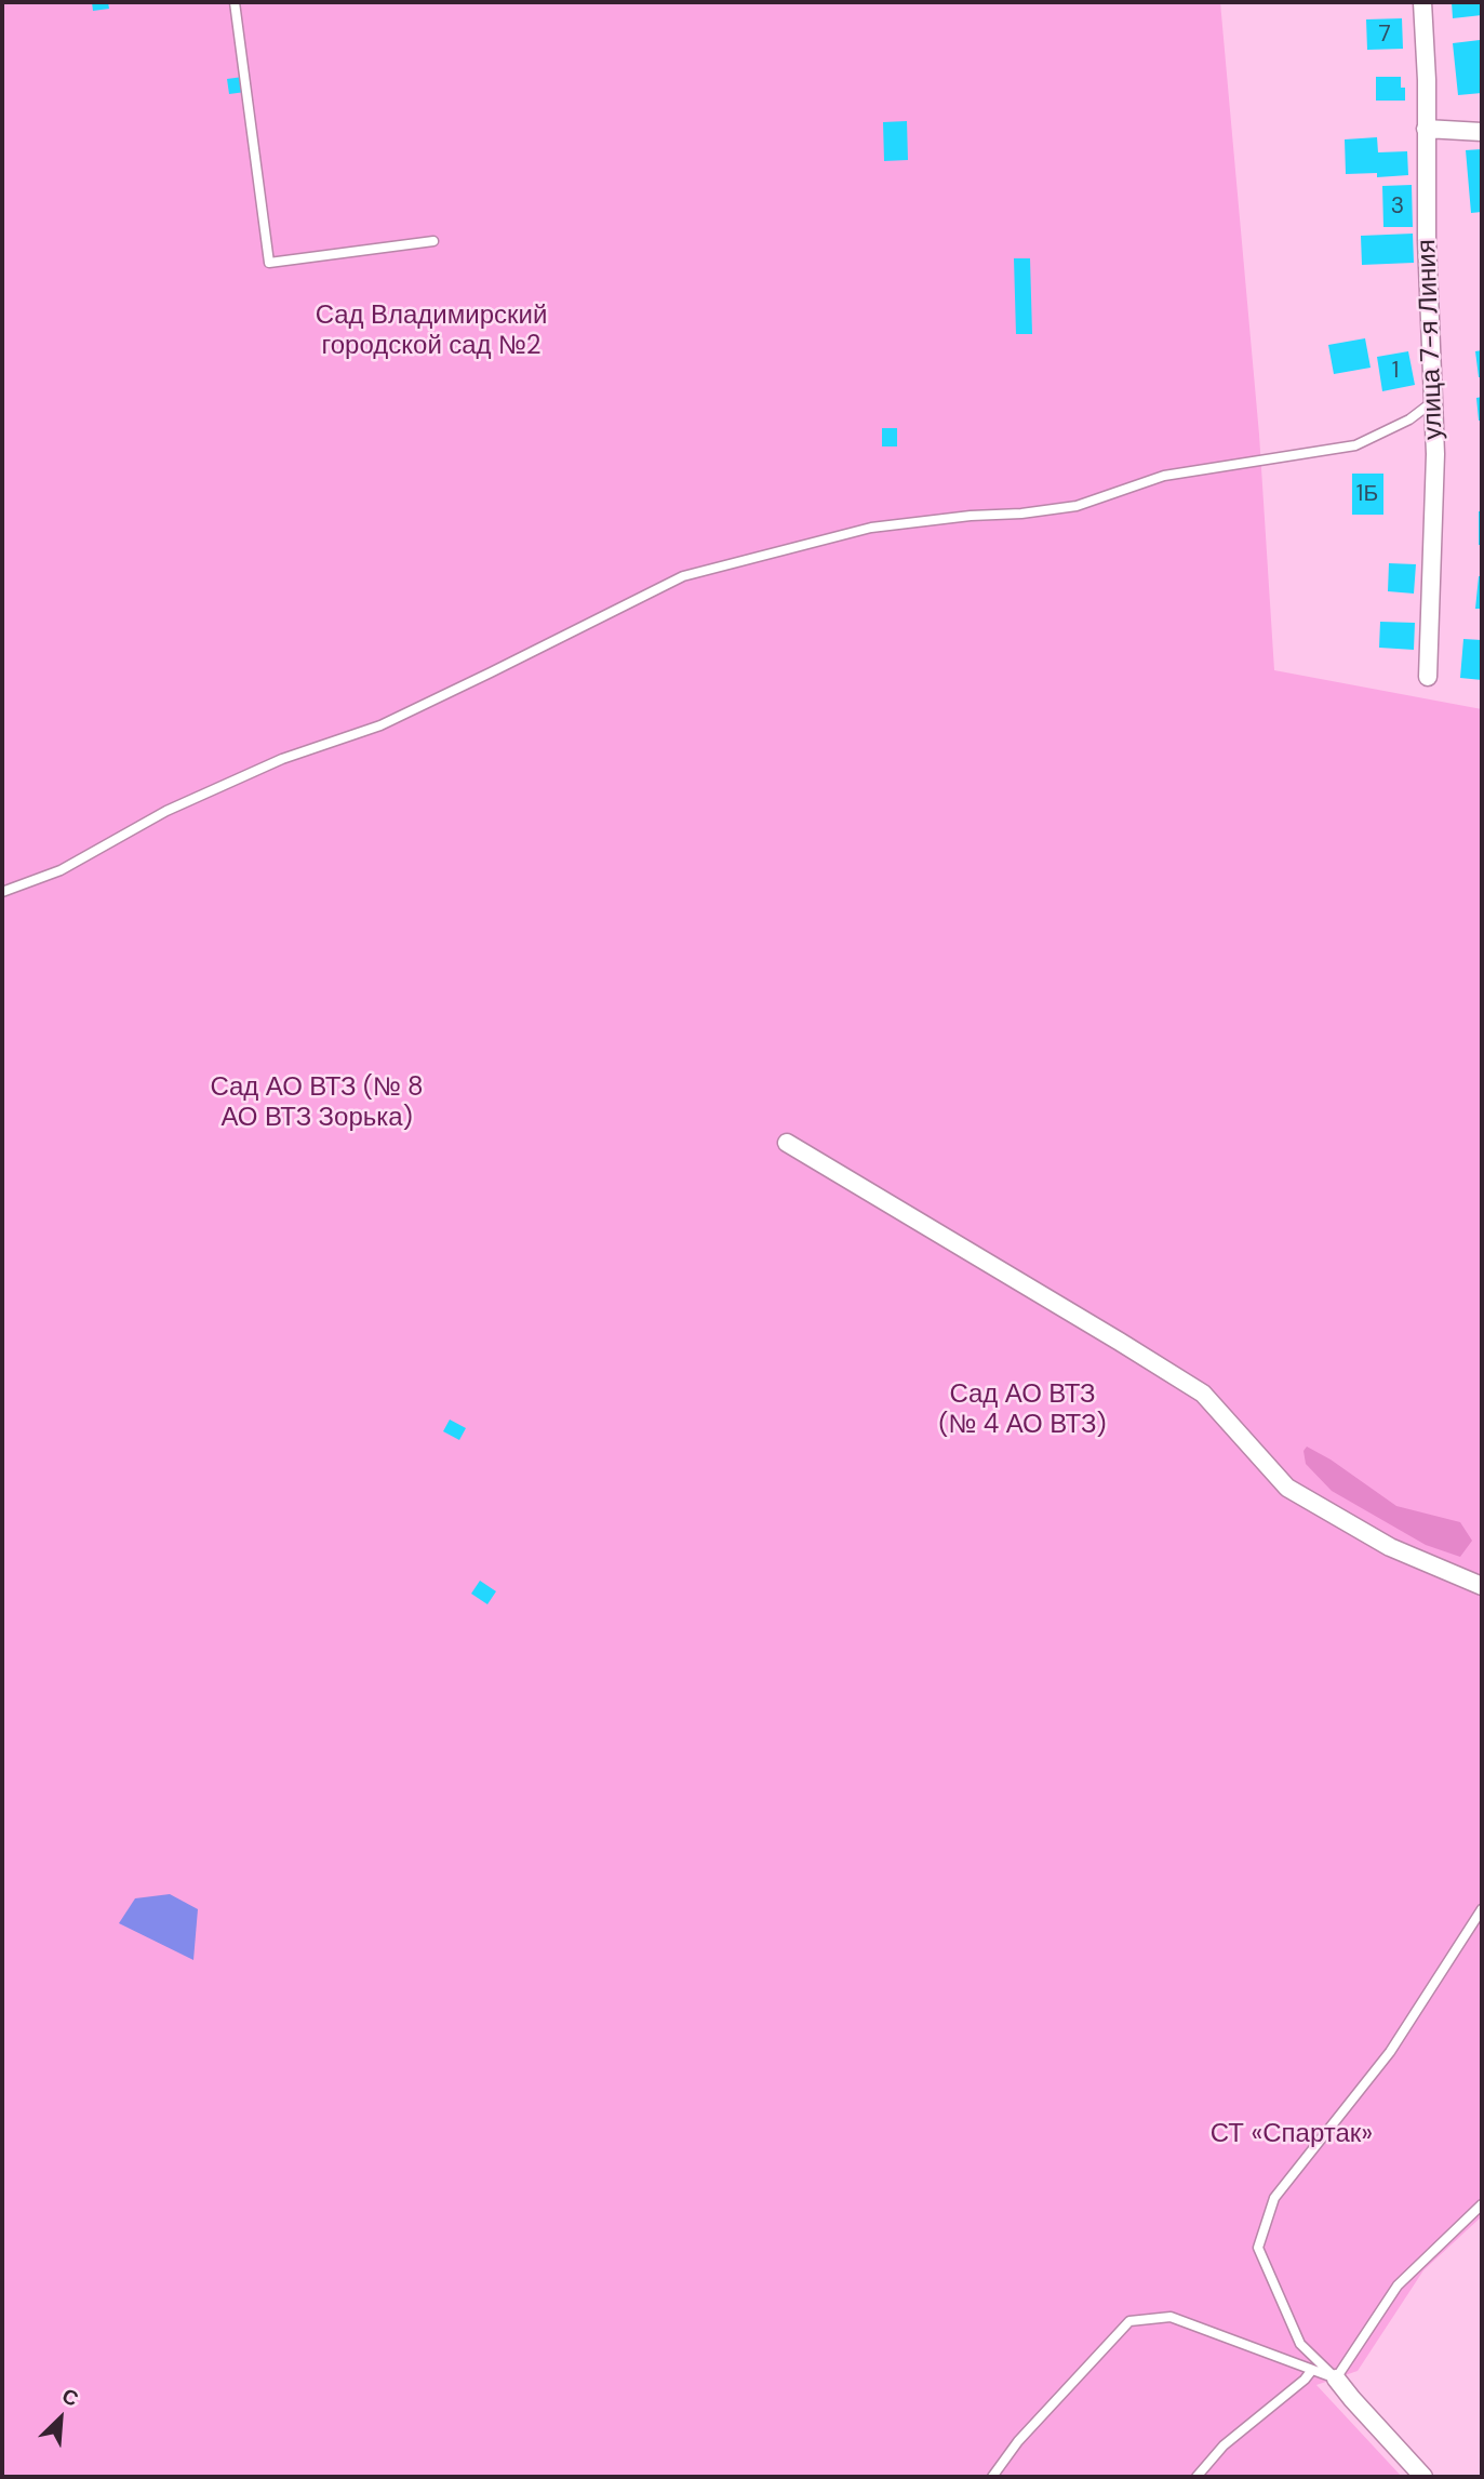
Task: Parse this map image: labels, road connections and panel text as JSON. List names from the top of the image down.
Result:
{
  "streets": {
    "street": ["улица 7-я Линия"]
  },
  "parks": [
    "Сад Владимирский городской сад №2",
    "Сад АО ВТЗ (№ 8 АО ВТЗ Зорька)",
    "Сад АО ВТЗ (№ 4 АО ВТЗ)",
    "СТ «Спартак»"
  ],
  "house_numbers": [
    "7",
    "3",
    "1",
    "1Б"
  ],
  "north": "top right"
}
